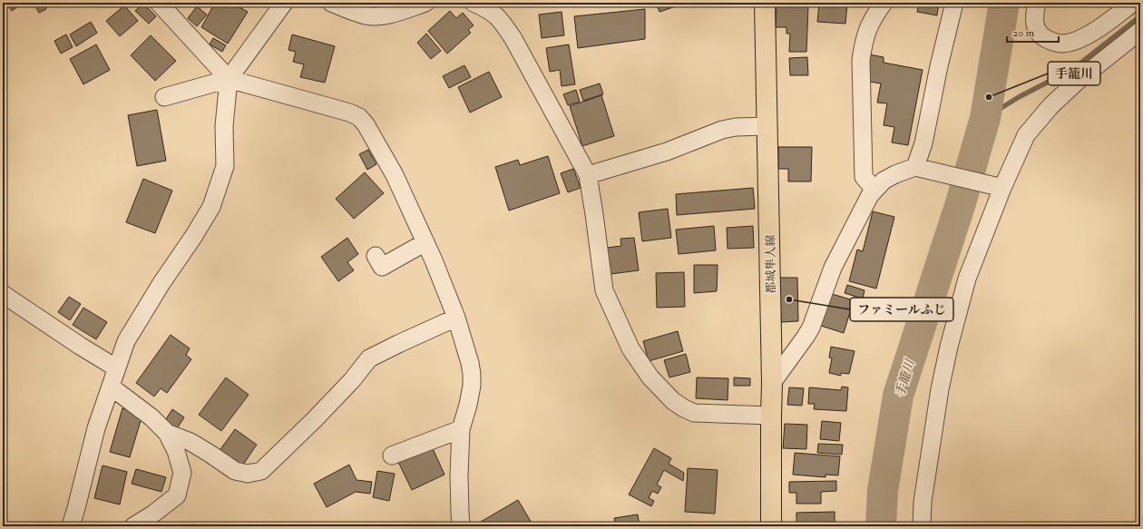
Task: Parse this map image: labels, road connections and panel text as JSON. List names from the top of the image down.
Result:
{
  "streets": {
    "main road": ["都城隼人線"]
  },
  "water": ["手籠川"],
  "places": ["手籠川", "ファミールふじ"],
  "scale_bar": "20 m"
}
